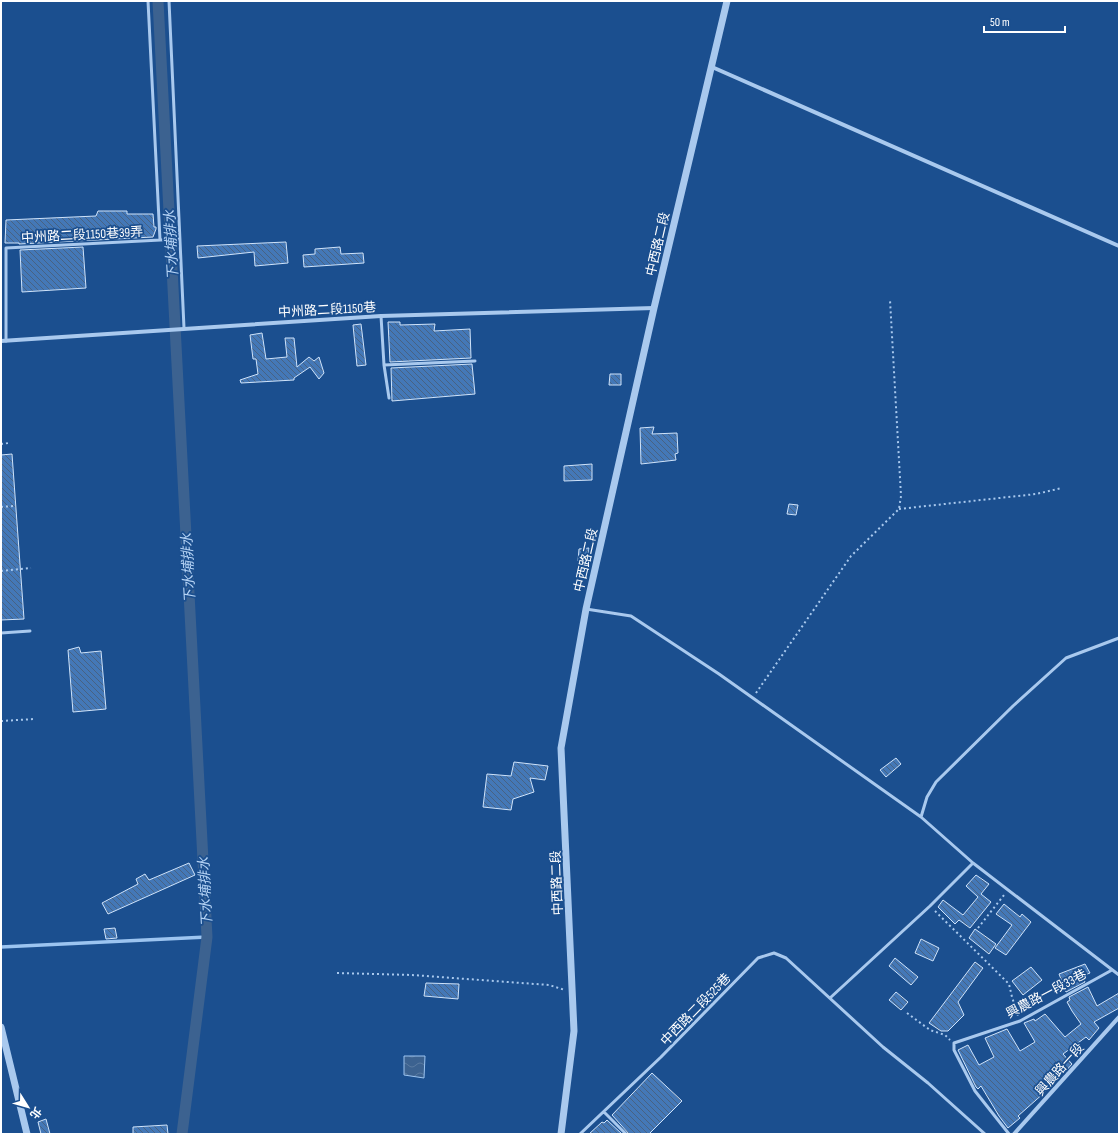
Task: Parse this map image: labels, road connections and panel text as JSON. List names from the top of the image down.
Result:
{
  "streets": {
    "street": ["中西路二段", "中州路二段1150巷", "興農路一段"],
    "lane": ["中州路二段1150巷39弄", "興農路一段33巷", "中西路二段525巷"]
  },
  "crossings": [
    ["中州路二段1150巷39弄", "中州路二段1150巷"],
    ["中西路二段", "中州路二段1150巷"]
  ],
  "water": ["下水埔排水"],
  "scale_bar": "50 m",
  "north": "bottom right"
}
